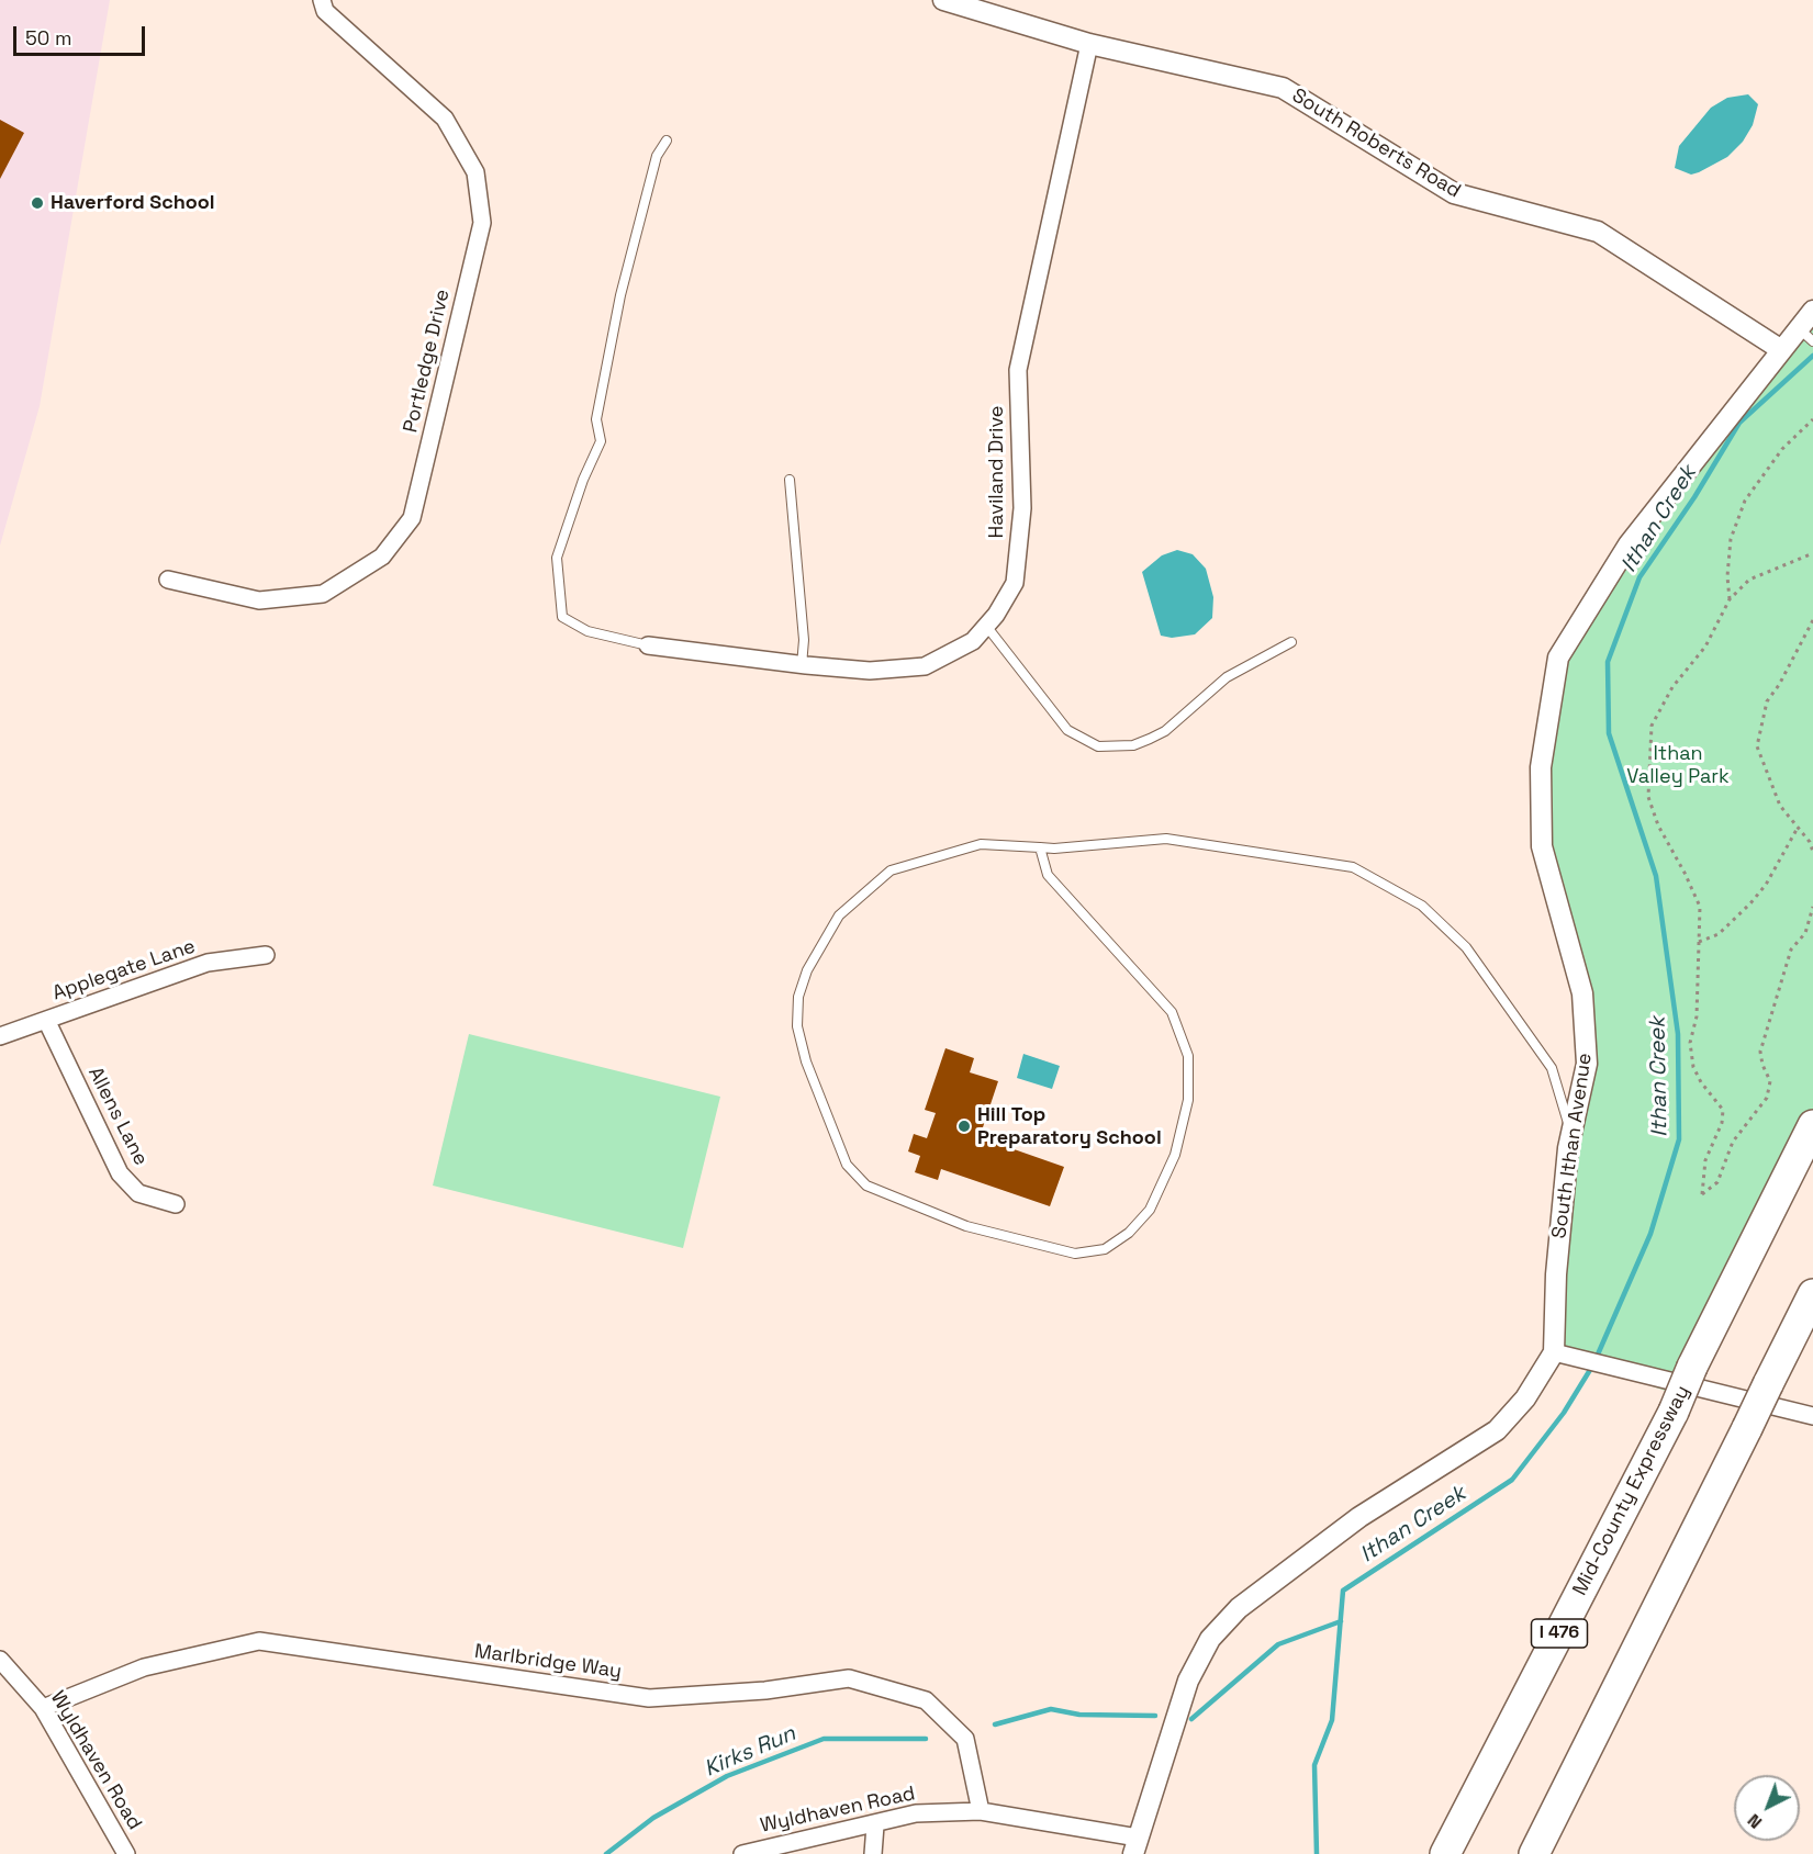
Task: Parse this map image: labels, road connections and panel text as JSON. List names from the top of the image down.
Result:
{
  "streets": {
    "highway": ["Mid-County Expressway", "I 476"],
    "street": [
      "South Roberts Road",
      "Portledge Drive",
      "Haviland Drive",
      "Applegate Lane",
      "Allens Lane",
      "South Ithan Avenue",
      "Marlbridge Way",
      "Wyldhaven Road"
    ]
  },
  "crossings": [
    ["South Roberts Road", "Haviland Drive"],
    ["South Roberts Road", "South Ithan Avenue"],
    ["Applegate Lane", "Allens Lane"],
    ["Marlbridge Way", "Wyldhaven Road"]
  ],
  "water": ["Ithan Creek", "Kirks Run"],
  "parks": ["Ithan Valley Park"],
  "places": ["Haverford School", "Hill Top Preparatory School"],
  "scale_bar": "50 m",
  "north": "bottom left"
}
